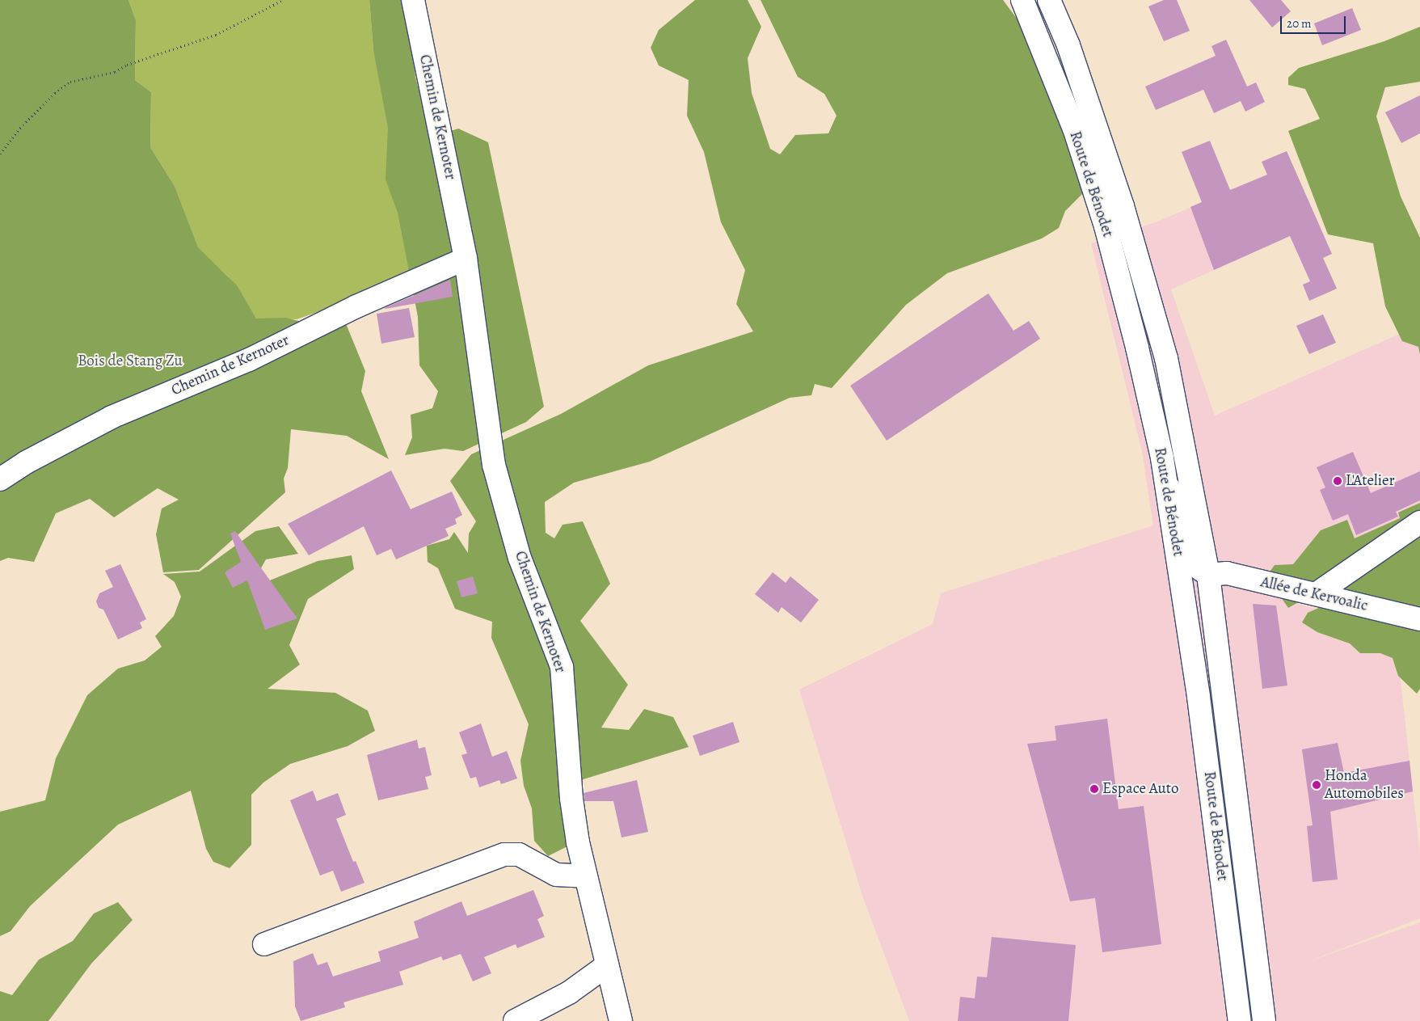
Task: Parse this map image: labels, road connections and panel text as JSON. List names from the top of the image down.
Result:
{
  "streets": {
    "street": ["Chemin de Kernoter", "Route de Bénodet", "Allée de Kervoalic"]
  },
  "crossings": [
    ["Route de Bénodet", "Allée de Kervoalic"]
  ],
  "parks": ["Bois de Stang Zu"],
  "places": ["L'Atelier", "Honda Automobiles", "Espace Auto"],
  "scale_bar": "20 m"
}
